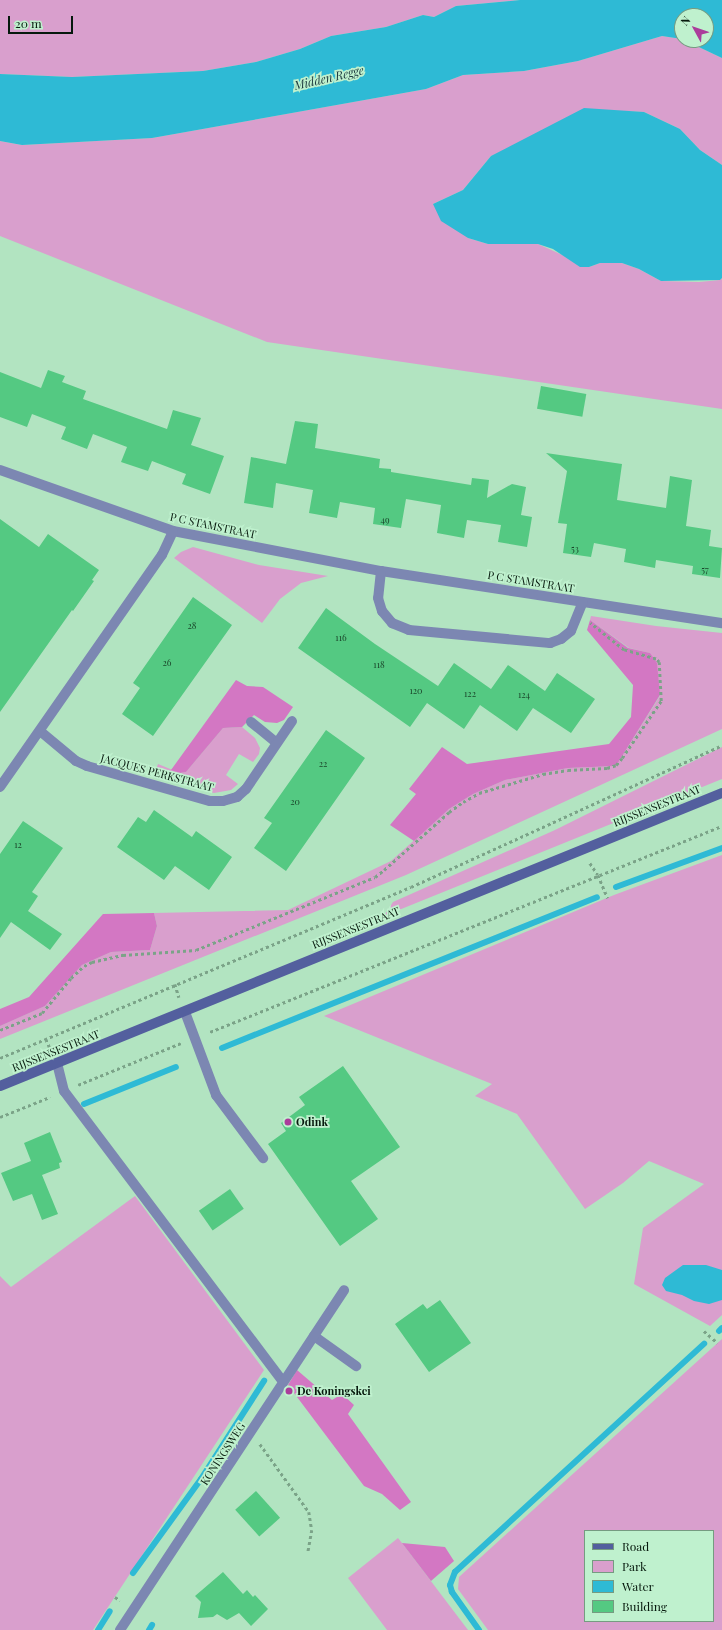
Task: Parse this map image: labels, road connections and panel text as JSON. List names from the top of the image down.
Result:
{
  "streets": {
    "main road": ["RIJSSENSESTRAAT"],
    "street": ["P C STAMSTRAAT", "JACQUES PERKSTRAAT", "KONINGSWEG"]
  },
  "water": ["Midden Regge"],
  "places": ["Odink", "De Koningskei"],
  "house_numbers": [
    "49",
    "53",
    "57",
    "28",
    "116",
    "26",
    "118",
    "120",
    "122",
    "124",
    "22",
    "20",
    "12"
  ],
  "legend": [
    "Road",
    "Park",
    "Water",
    "Building"
  ],
  "scale_bar": "20 m",
  "north": "top left"
}
